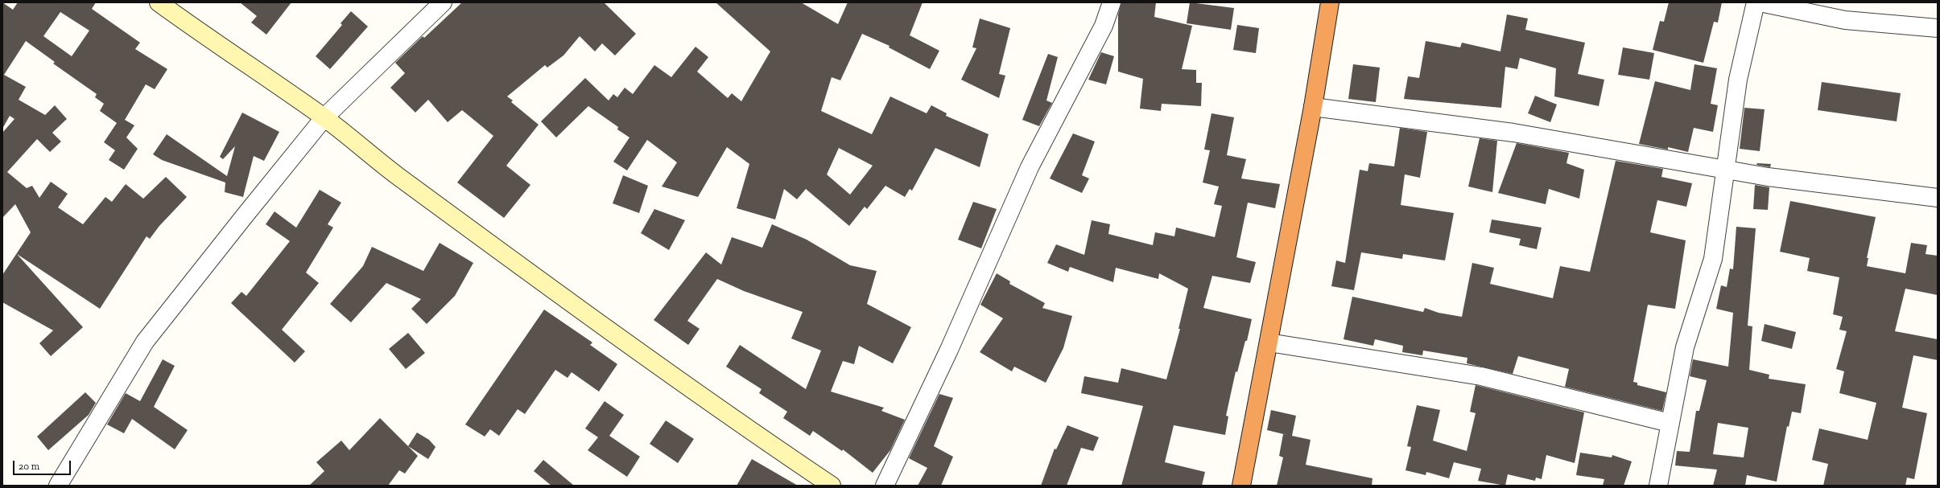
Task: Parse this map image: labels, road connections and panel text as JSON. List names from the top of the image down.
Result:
{
  "scale_bar": "20 m"
}
